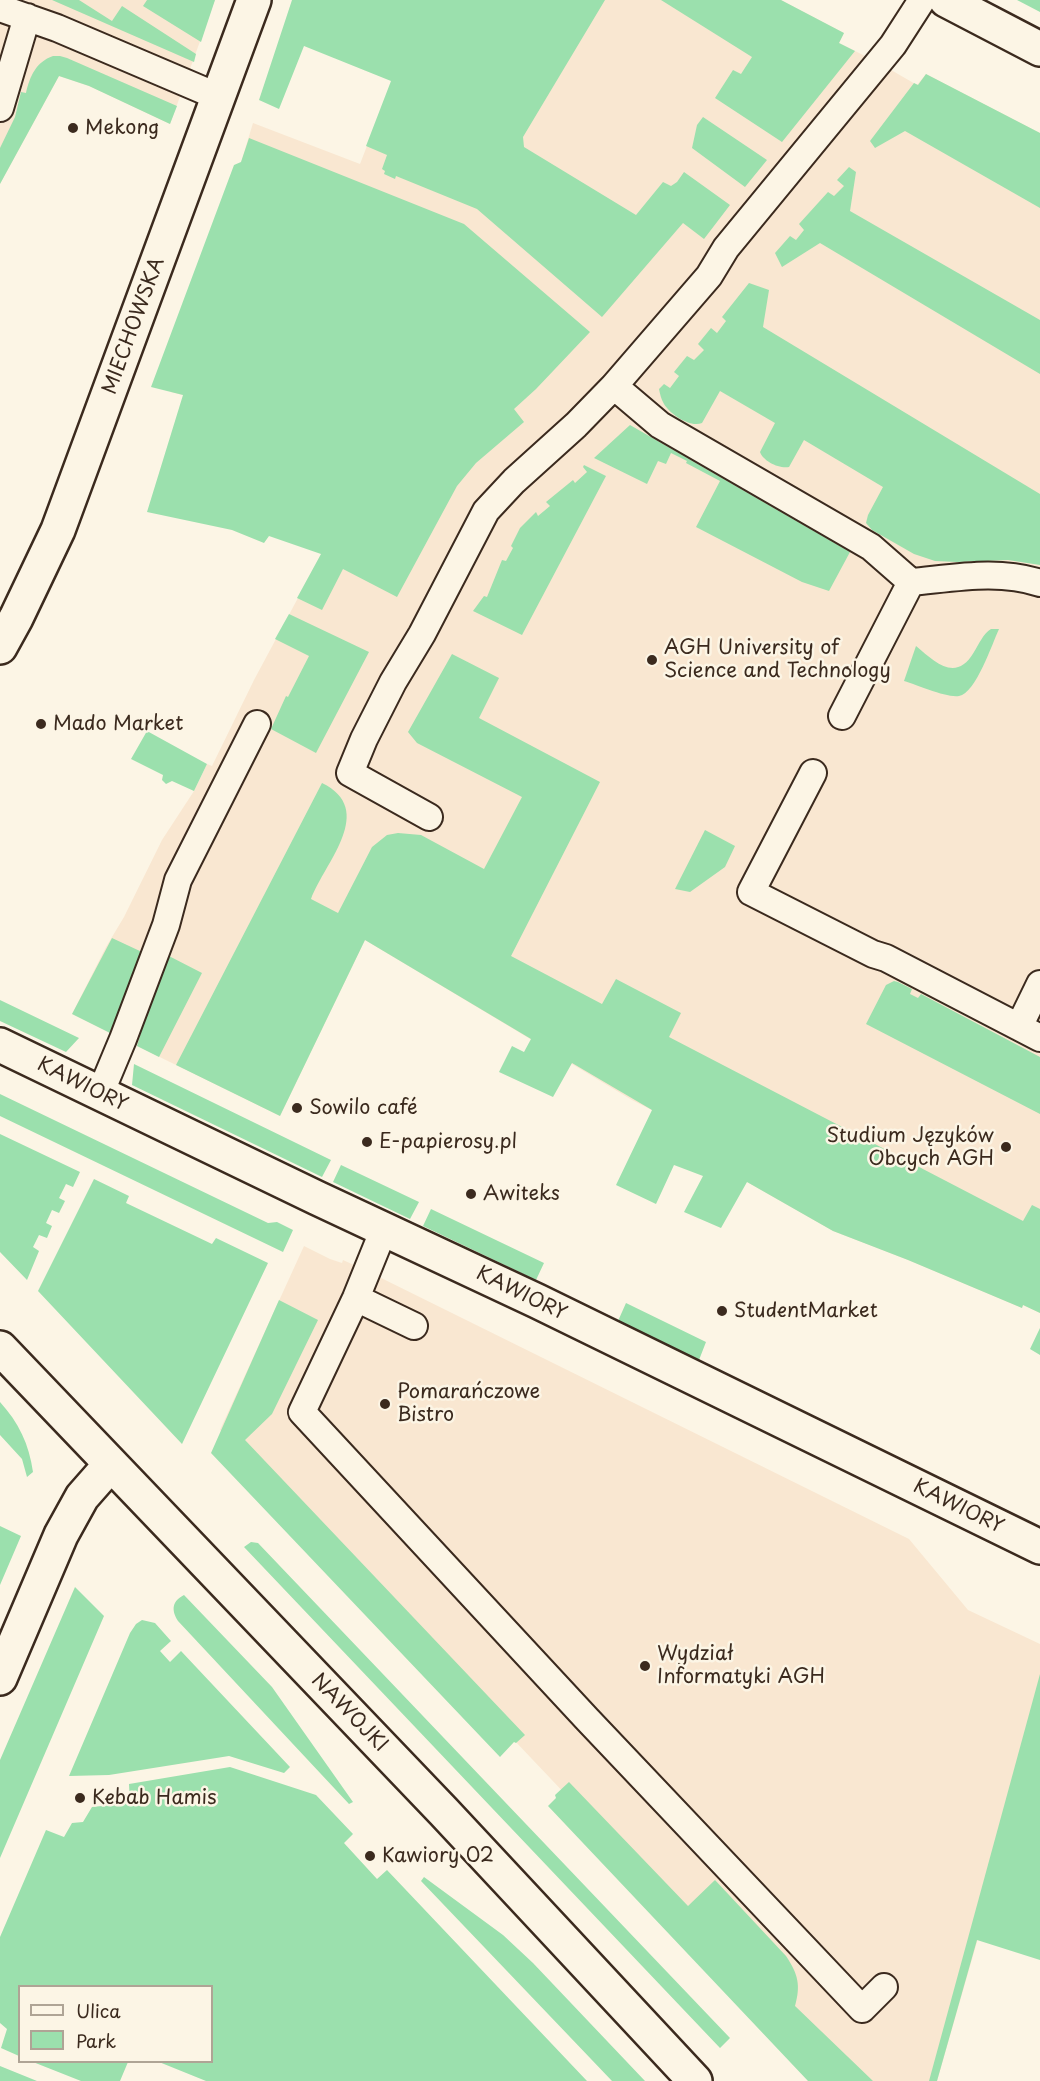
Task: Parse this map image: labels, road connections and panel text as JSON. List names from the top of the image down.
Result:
{
  "streets": {
    "street": ["MIECHOWSKA", "KAWIORY", "NAWOJKI"]
  },
  "places": [
    "Mekong",
    "AGH University of Science and Technology",
    "Mado Market",
    "Sowilo café",
    "E-papierosy.pl",
    "Studium Języków Obcych AGH",
    "Awiteks",
    "StudentMarket",
    "Pomarańczowe Bistro",
    "Wydział Informatyki AGH",
    "Kebab Hamis",
    "Kawiory 02"
  ],
  "legend": ["Ulica", "Park"]
}
